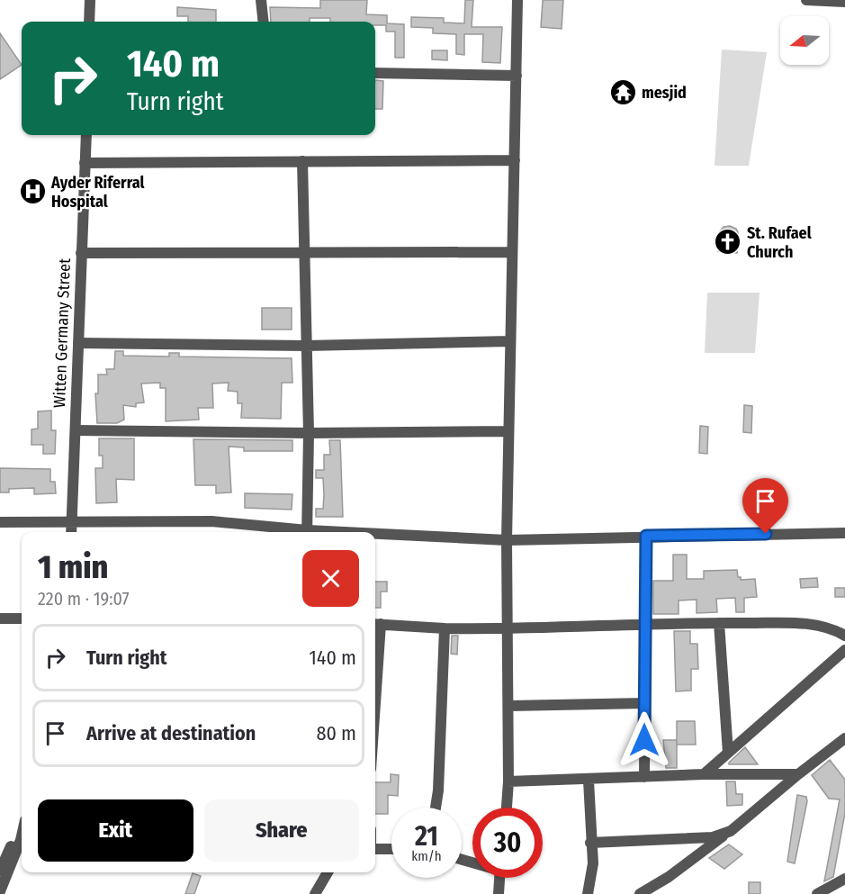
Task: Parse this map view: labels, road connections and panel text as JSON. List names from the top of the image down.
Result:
{
  "streets": {
    "street": ["Witten Germany Street"]
  },
  "places": {
    "temple": ["mesjid"],
    "hospital": ["Ayder Riferral Hospital"],
    "church": ["St. Rufael Church"]
  },
  "north": "left",
  "page": {
    "turn": ["140 m", "Turn right"],
    "heading": ["1 min", "220 m · 19:07"],
    "list": [
      {
        "name": "Turn right",
        "value": "140 m"
      },
      {
        "name": "Arrive at destination",
        "value": "80 m"
      }
    ],
    "buttons": ["Exit", "Share"],
    "speed": "21 km/h",
    "limit": "30"
  }
}
